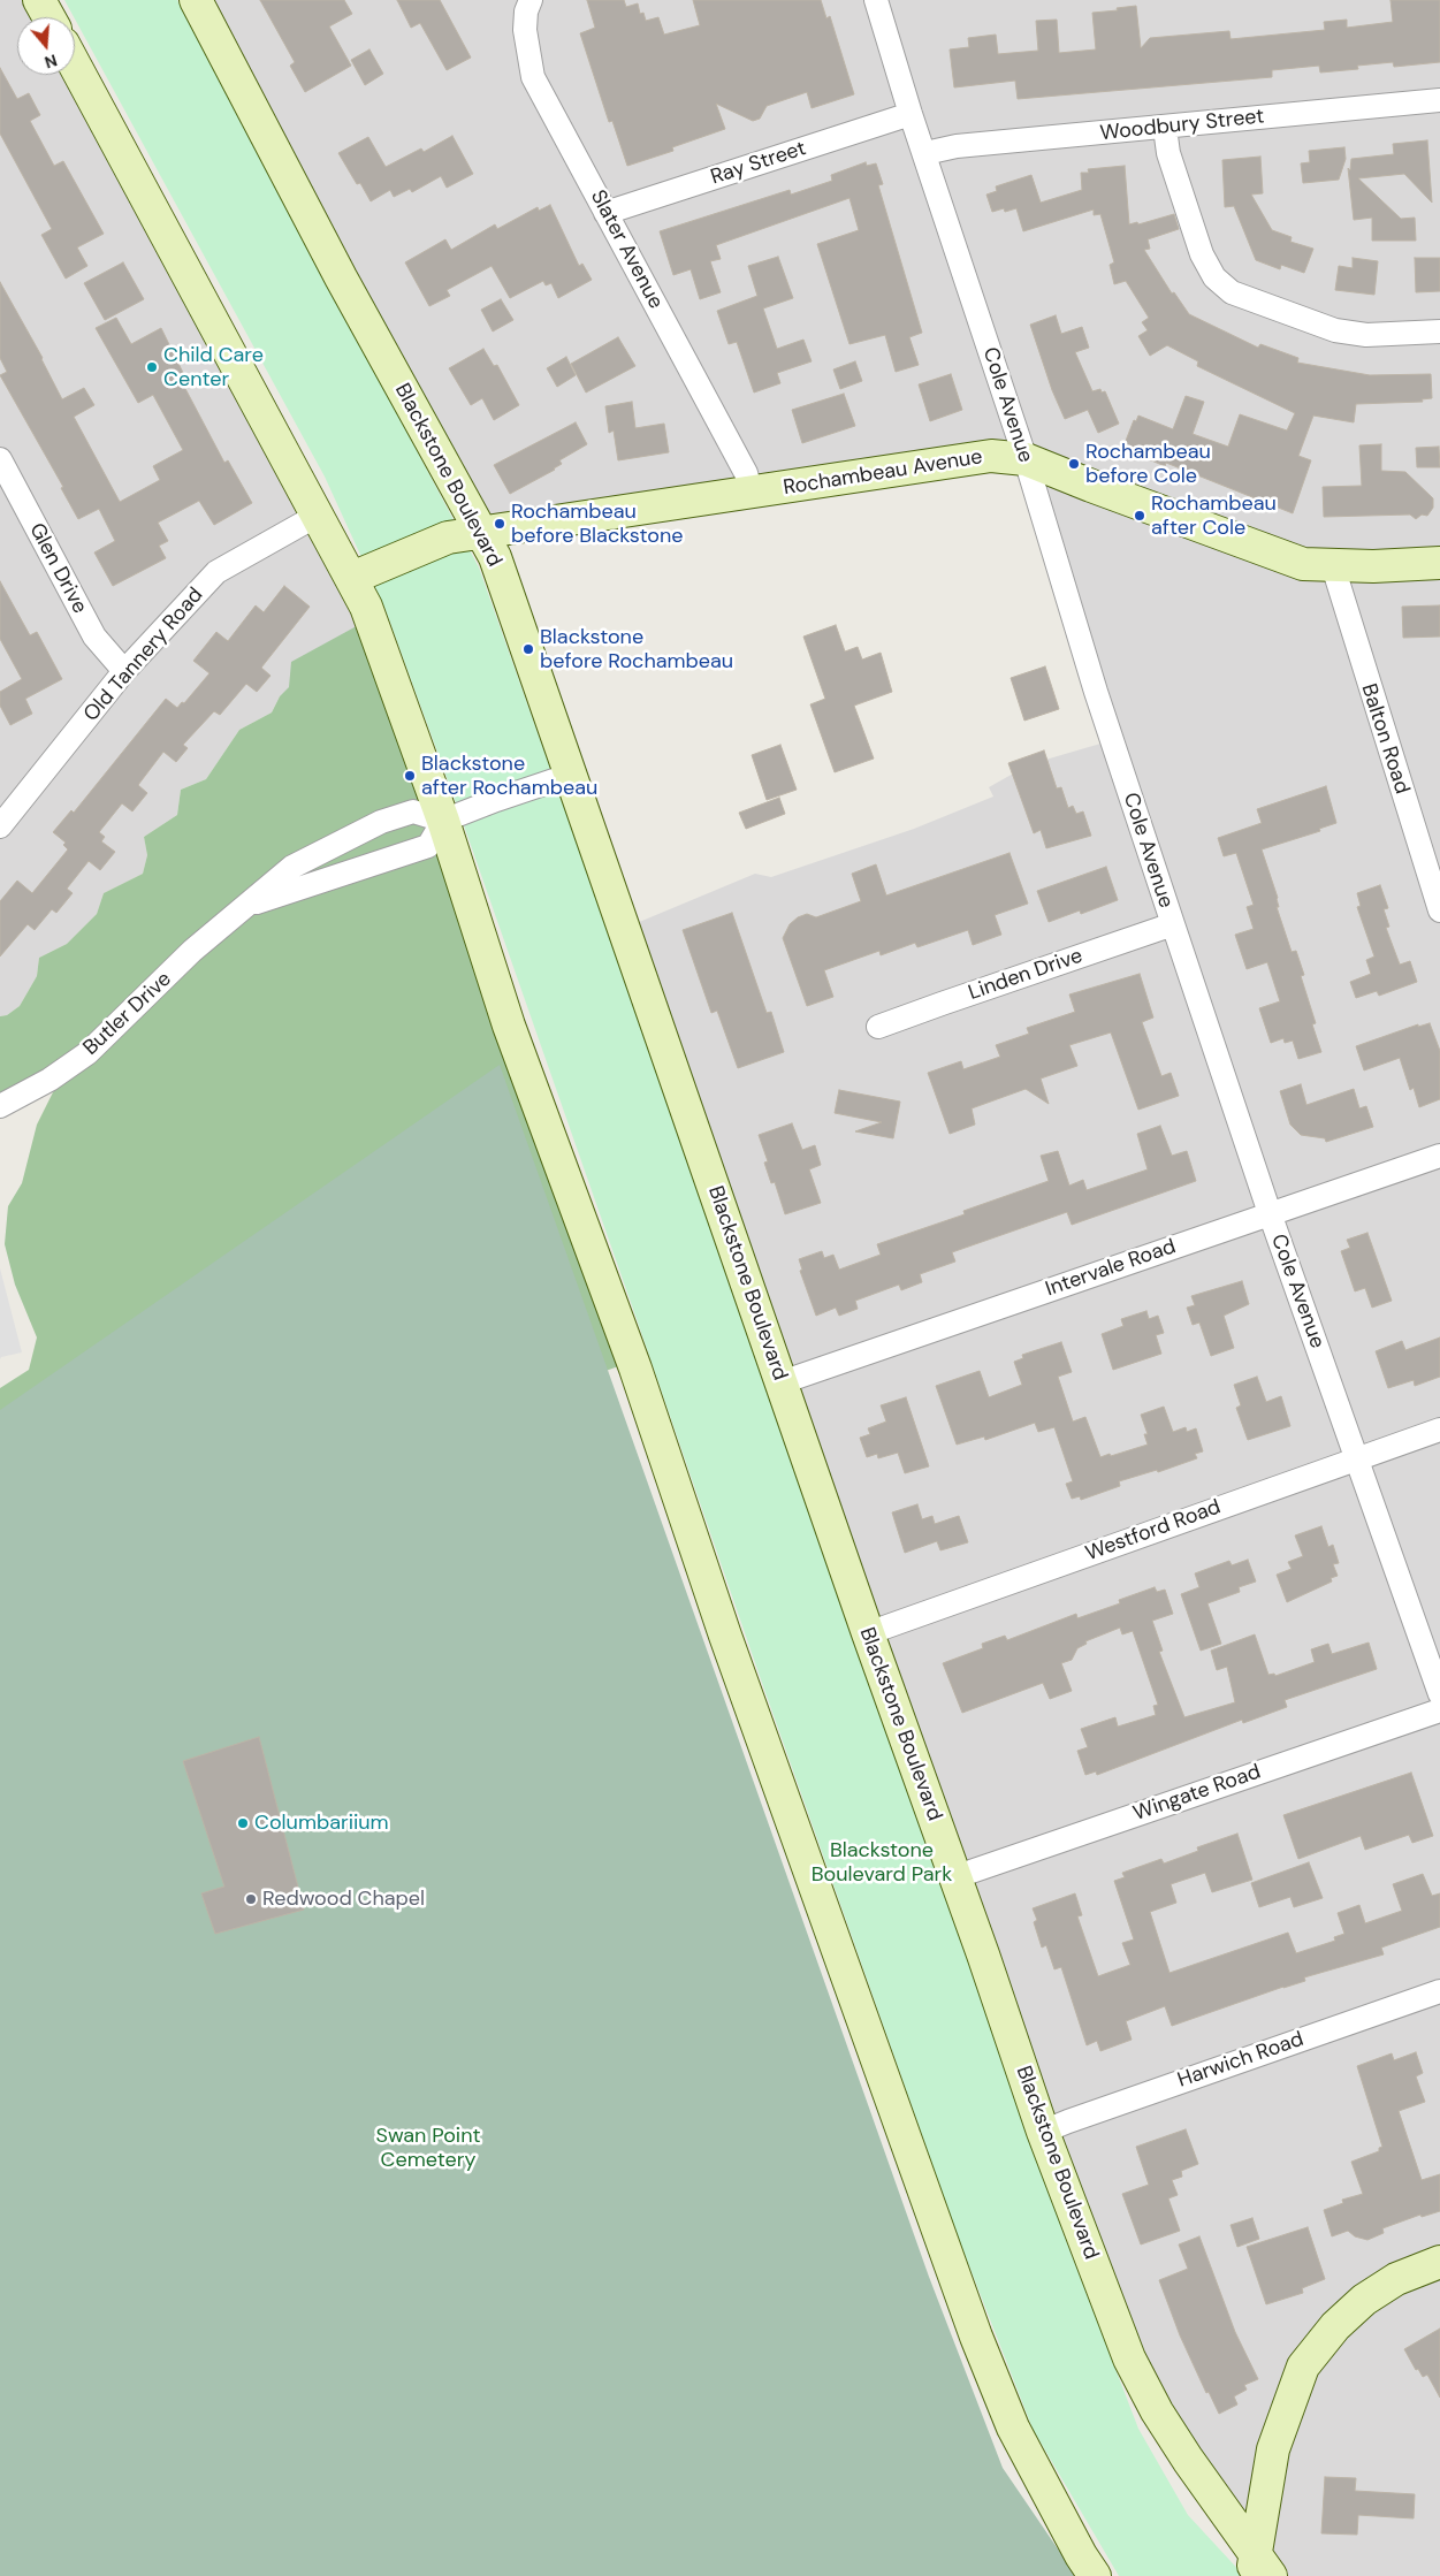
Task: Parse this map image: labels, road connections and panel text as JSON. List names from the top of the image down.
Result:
{
  "streets": {
    "main road": ["Rochambeau Avenue", "Blackstone Boulevard"],
    "street": [
      "Woodbury Street",
      "Ray Street",
      "Slater Avenue",
      "Cole Avenue",
      "Glen Drive",
      "Old Tannery Road",
      "Balton Road",
      "Linden Drive",
      "Butler Drive",
      "Intervale Road",
      "Westford Road",
      "Wingate Road",
      "Harwich Road"
    ]
  },
  "crossings": [
    ["Woodbury Street", "Cole Avenue"],
    ["Ray Street", "Slater Avenue"],
    ["Ray Street", "Cole Avenue"],
    ["Slater Avenue", "Rochambeau Avenue"],
    ["Cole Avenue", "Rochambeau Avenue"],
    ["Cole Avenue", "Linden Drive"],
    ["Cole Avenue", "Intervale Road"],
    ["Cole Avenue", "Westford Road"],
    ["Rochambeau Avenue", "Blackstone Boulevard"],
    ["Rochambeau Avenue", "Balton Road"],
    ["Blackstone Boulevard", "Intervale Road"],
    ["Blackstone Boulevard", "Westford Road"],
    ["Blackstone Boulevard", "Wingate Road"],
    ["Blackstone Boulevard", "Harwich Road"],
    ["Glen Drive", "Old Tannery Road"]
  ],
  "parks": ["Blackstone Boulevard Park", "Swan Point Cemetery"],
  "places": [
    "Child Care Center",
    "Rochambeau before Cole",
    "Rochambeau after Cole",
    "Rochambeau before Blackstone",
    "Blackstone before Rochambeau",
    "Blackstone after Rochambeau",
    "Columbariium",
    "Redwood Chapel"
  ],
  "north": "bottom"
}
